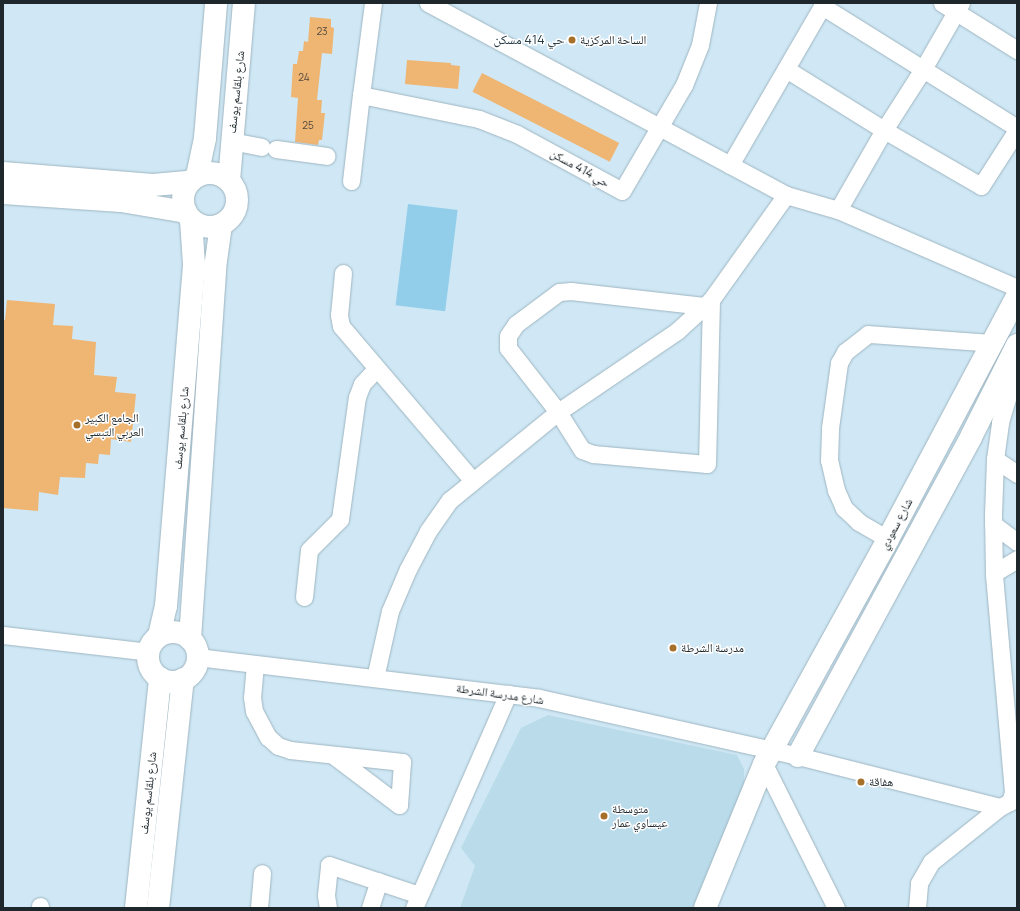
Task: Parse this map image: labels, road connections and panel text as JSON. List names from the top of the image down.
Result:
{
  "streets": {
    "main road": ["شارع بلقاسم يوسف", "شارع سعودي"],
    "street": ["حي 414 مسكن", "شارع مدرسة الشرطة"]
  },
  "crossings": [
    ["شارع بلقاسم يوسف", "شارع مدرسة الشرطة"],
    ["شارع سعودي", "شارع مدرسة الشرطة"]
  ],
  "districts": ["حي 414 مسكن"],
  "places": [
    "الساحة المركزية",
    "الجامع الكبير العربي التبسي",
    "مدرسة الشرطة",
    "هفاقة",
    "متوسطة عيساوي عمار"
  ],
  "house_numbers": ["23", "24", "25"]
}
